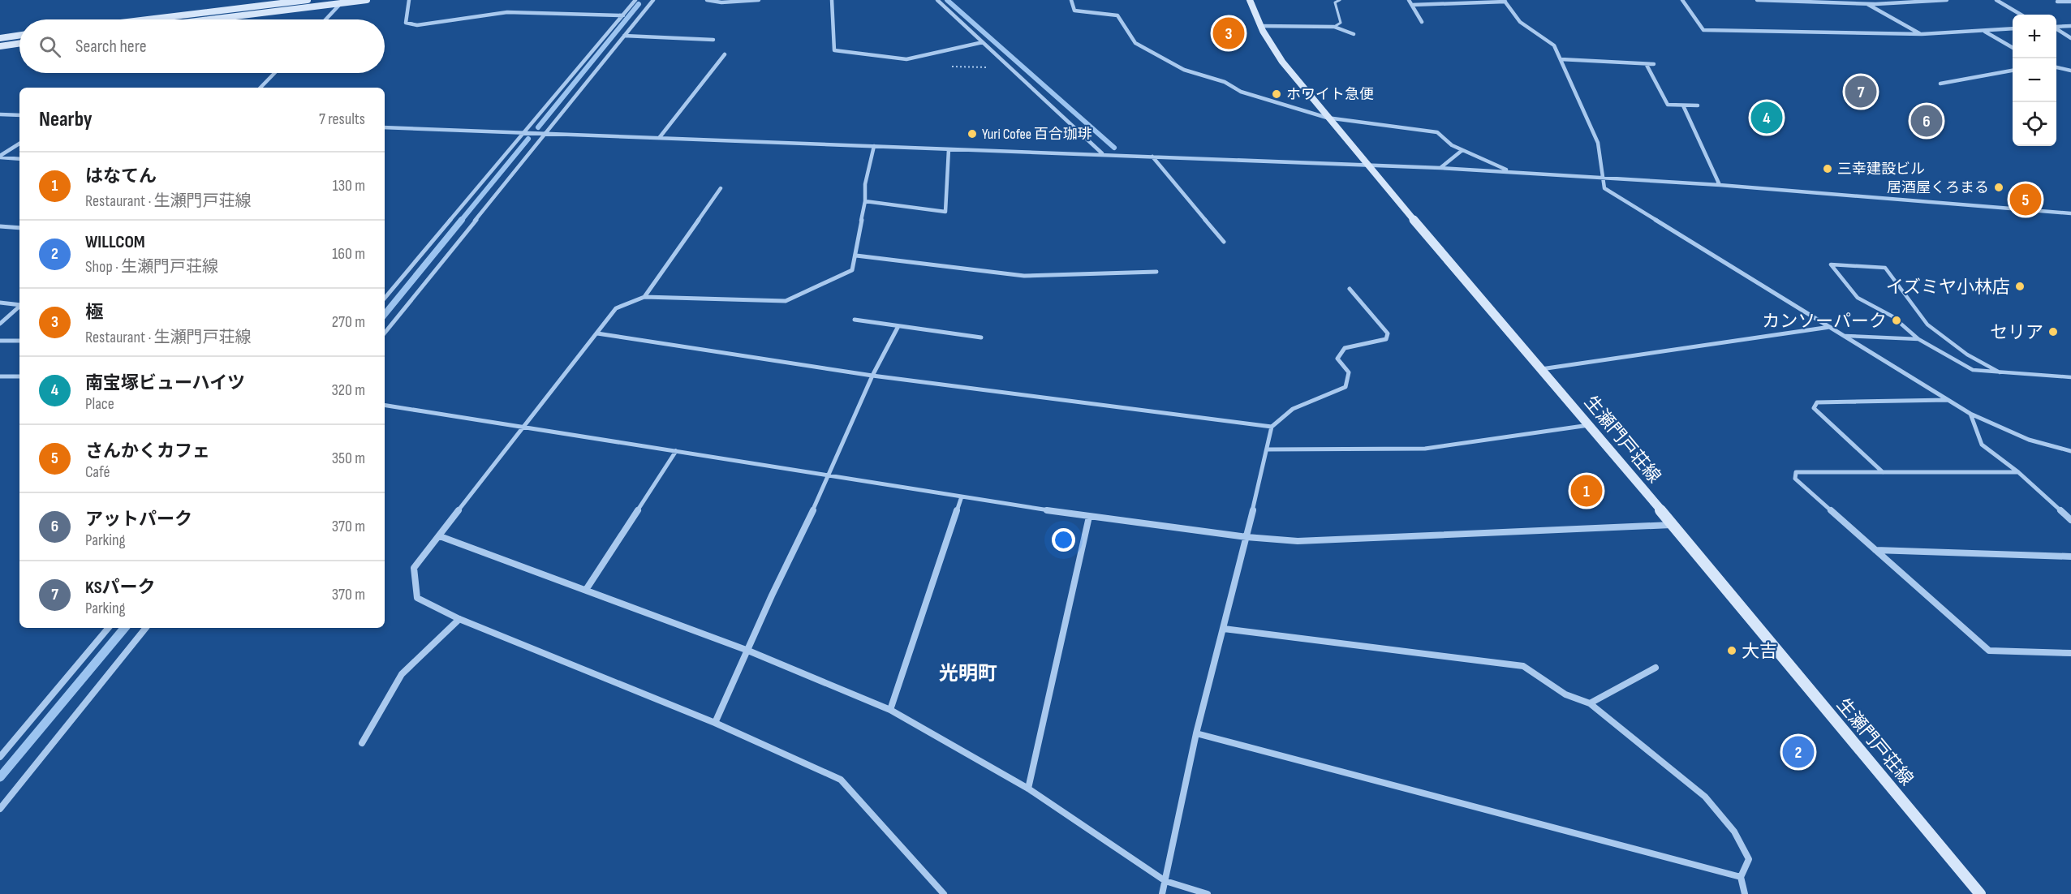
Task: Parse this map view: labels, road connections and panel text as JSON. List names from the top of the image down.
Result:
{
  "streets": {
    "main road": ["生瀬門戸荘線"]
  },
  "districts": ["光明町"],
  "places": [
    "ホワイト急便",
    "Yuri Cofee 百合珈琲",
    "三幸建設ビル",
    "居酒屋くろまる",
    "イズミヤ小林店",
    "カンソーパーク",
    "セリア",
    "大吉"
  ],
  "page": {
    "map_buttons": ["+", "−"],
    "pins": [
      "3",
      "7",
      "4",
      "6",
      "5",
      "1",
      "2"
    ],
    "search": "Search here",
    "heading": ["Nearby", "7 results"],
    "list": [
      {
        "mark": "1",
        "name": "はなてん",
        "note": "Restaurant · 生瀬門戸荘線",
        "value": "130 m"
      },
      {
        "mark": "2",
        "name": "WILLCOM",
        "note": "Shop · 生瀬門戸荘線",
        "value": "160 m"
      },
      {
        "mark": "3",
        "name": "極",
        "note": "Restaurant · 生瀬門戸荘線",
        "value": "270 m"
      },
      {
        "mark": "4",
        "name": "南宝塚ビューハイツ",
        "note": "Place",
        "value": "320 m"
      },
      {
        "mark": "5",
        "name": "さんかくカフェ",
        "note": "Café",
        "value": "350 m"
      },
      {
        "mark": "6",
        "name": "アットパーク",
        "note": "Parking",
        "value": "370 m"
      },
      {
        "mark": "7",
        "name": "KSパーク",
        "note": "Parking",
        "value": "370 m"
      }
    ]
  }
}
